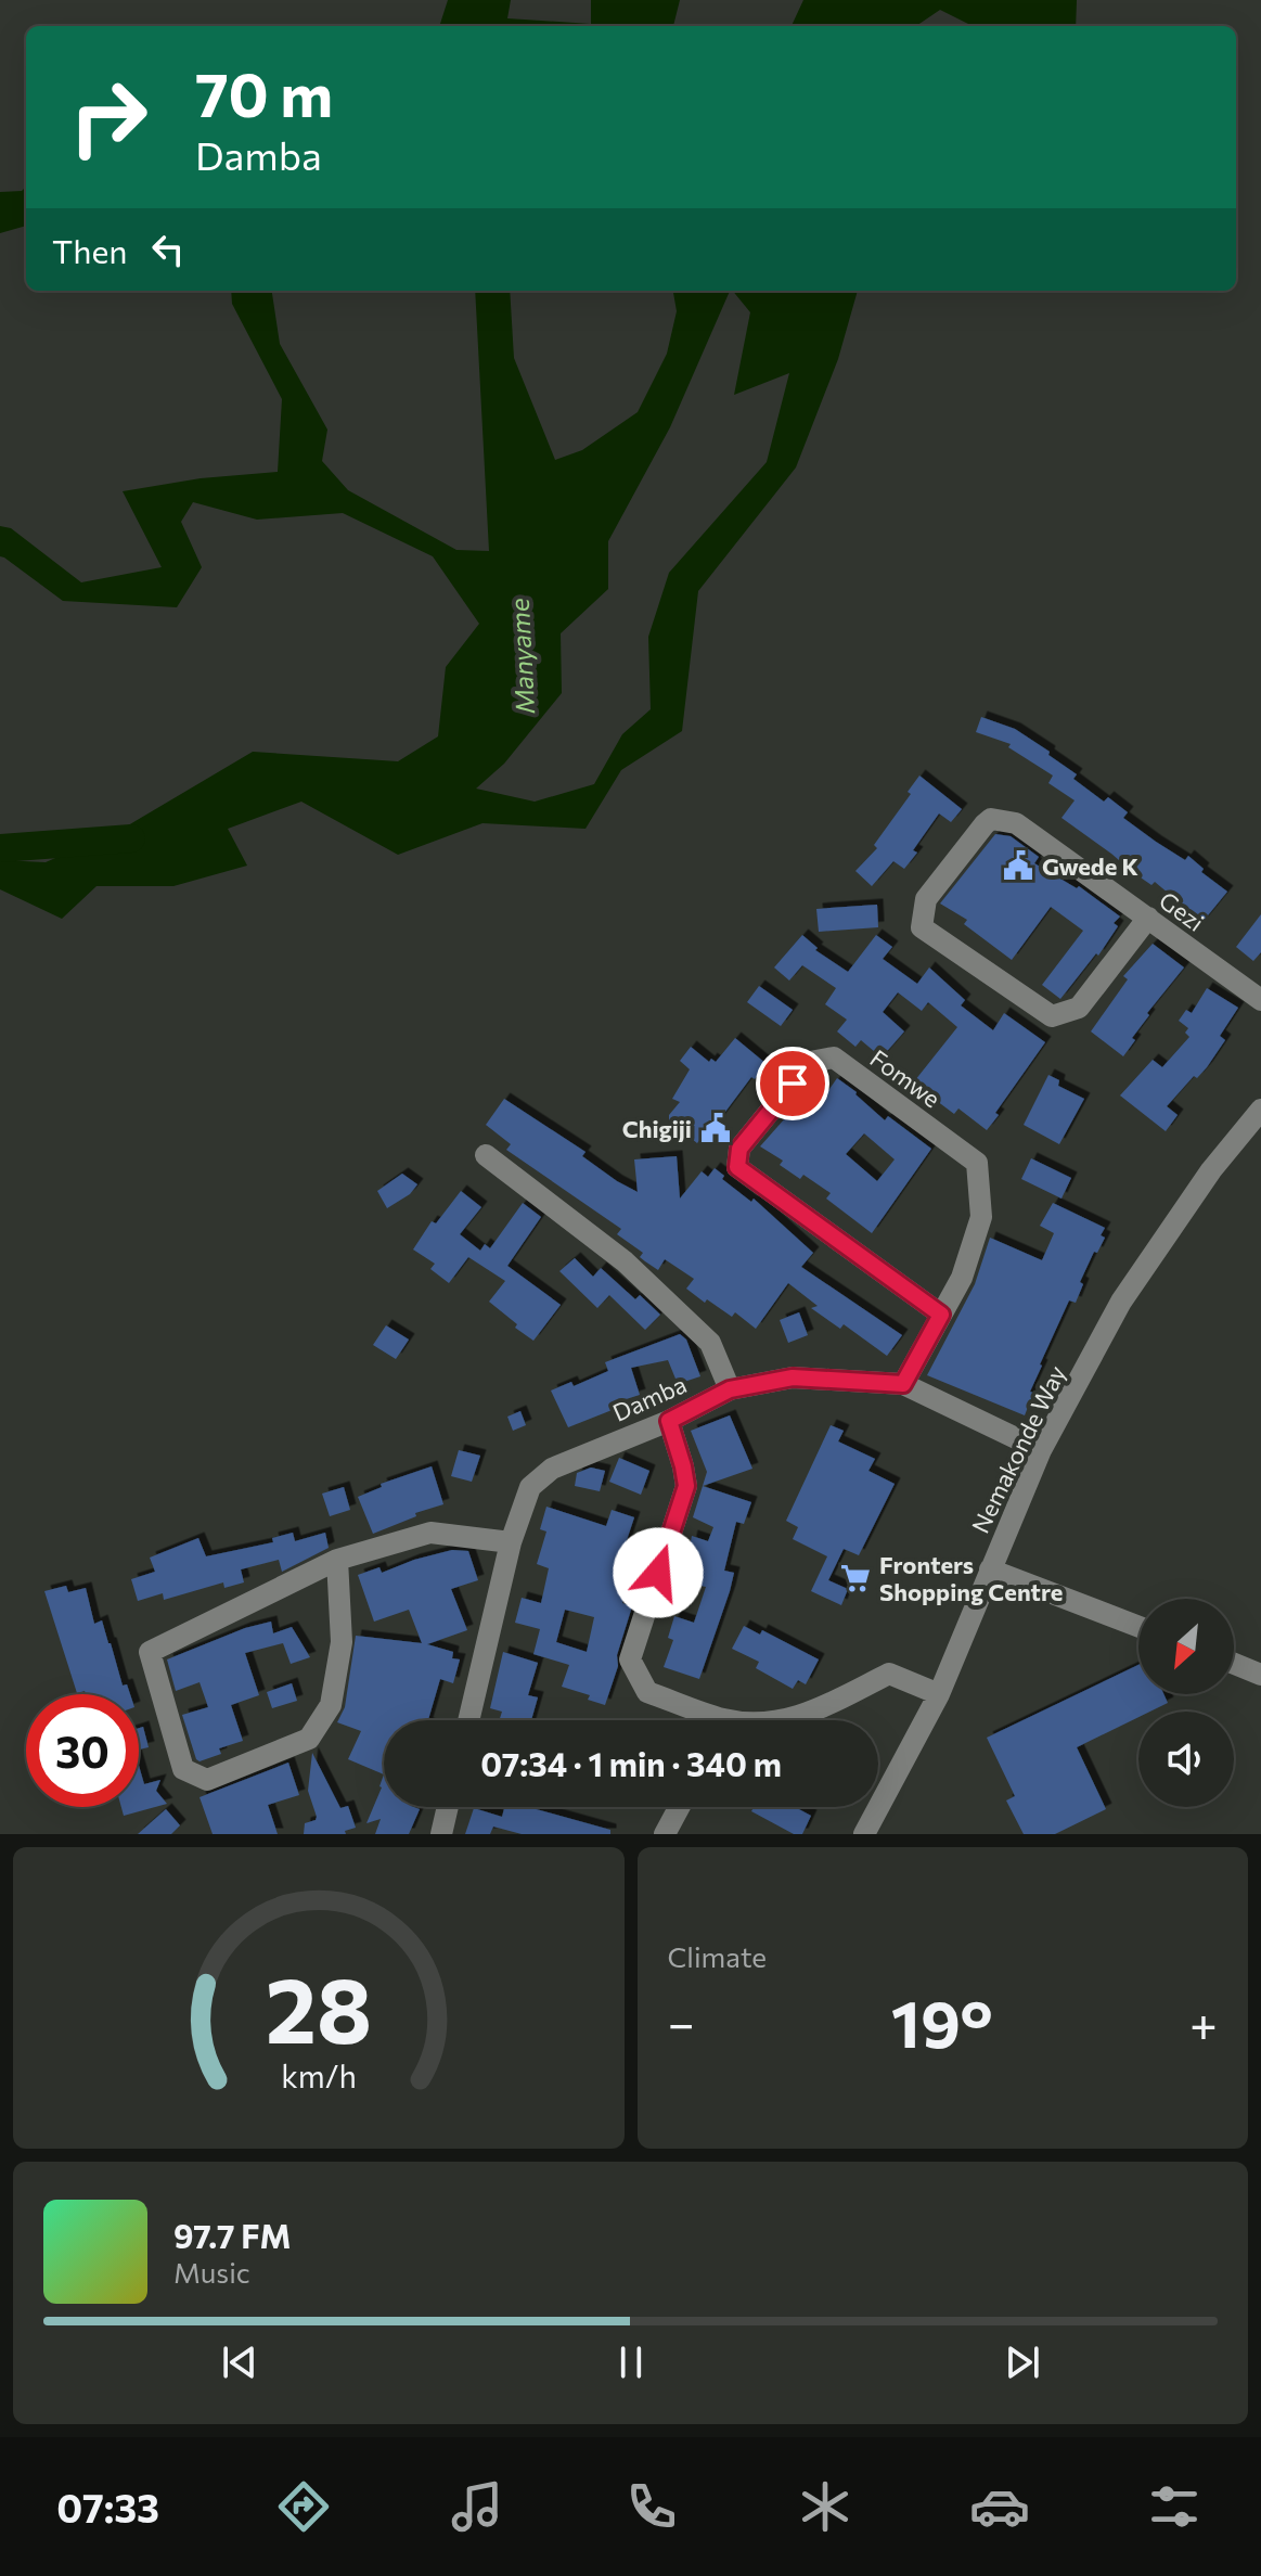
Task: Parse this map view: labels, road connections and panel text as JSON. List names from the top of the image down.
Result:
{
  "streets": {
    "street": [
      "Gezi",
      "Fomwe",
      "Damba",
      "Nemakonde Way"
    ]
  },
  "crossings": [
    ["Fomwe", "Damba"],
    ["Damba", "Nemakonde Way"]
  ],
  "water": ["Manyame"],
  "places": {
    "public building": ["Gwede K", "Chigiji"],
    "supermarket": ["Fronters Shopping Centre"]
  },
  "north": "bottom left",
  "page": {
    "turn": ["70 m", "Damba"],
    "then": "Then",
    "limit": "30",
    "trip": "07:34 · 1 min · 340 m",
    "tile": "Climate",
    "heat": ["−", "19°", "+"],
    "song": ["97.7 FM", "Music"],
    "tabs": "07:33",
    "gauge": ["28", "km/h"]
  }
}
